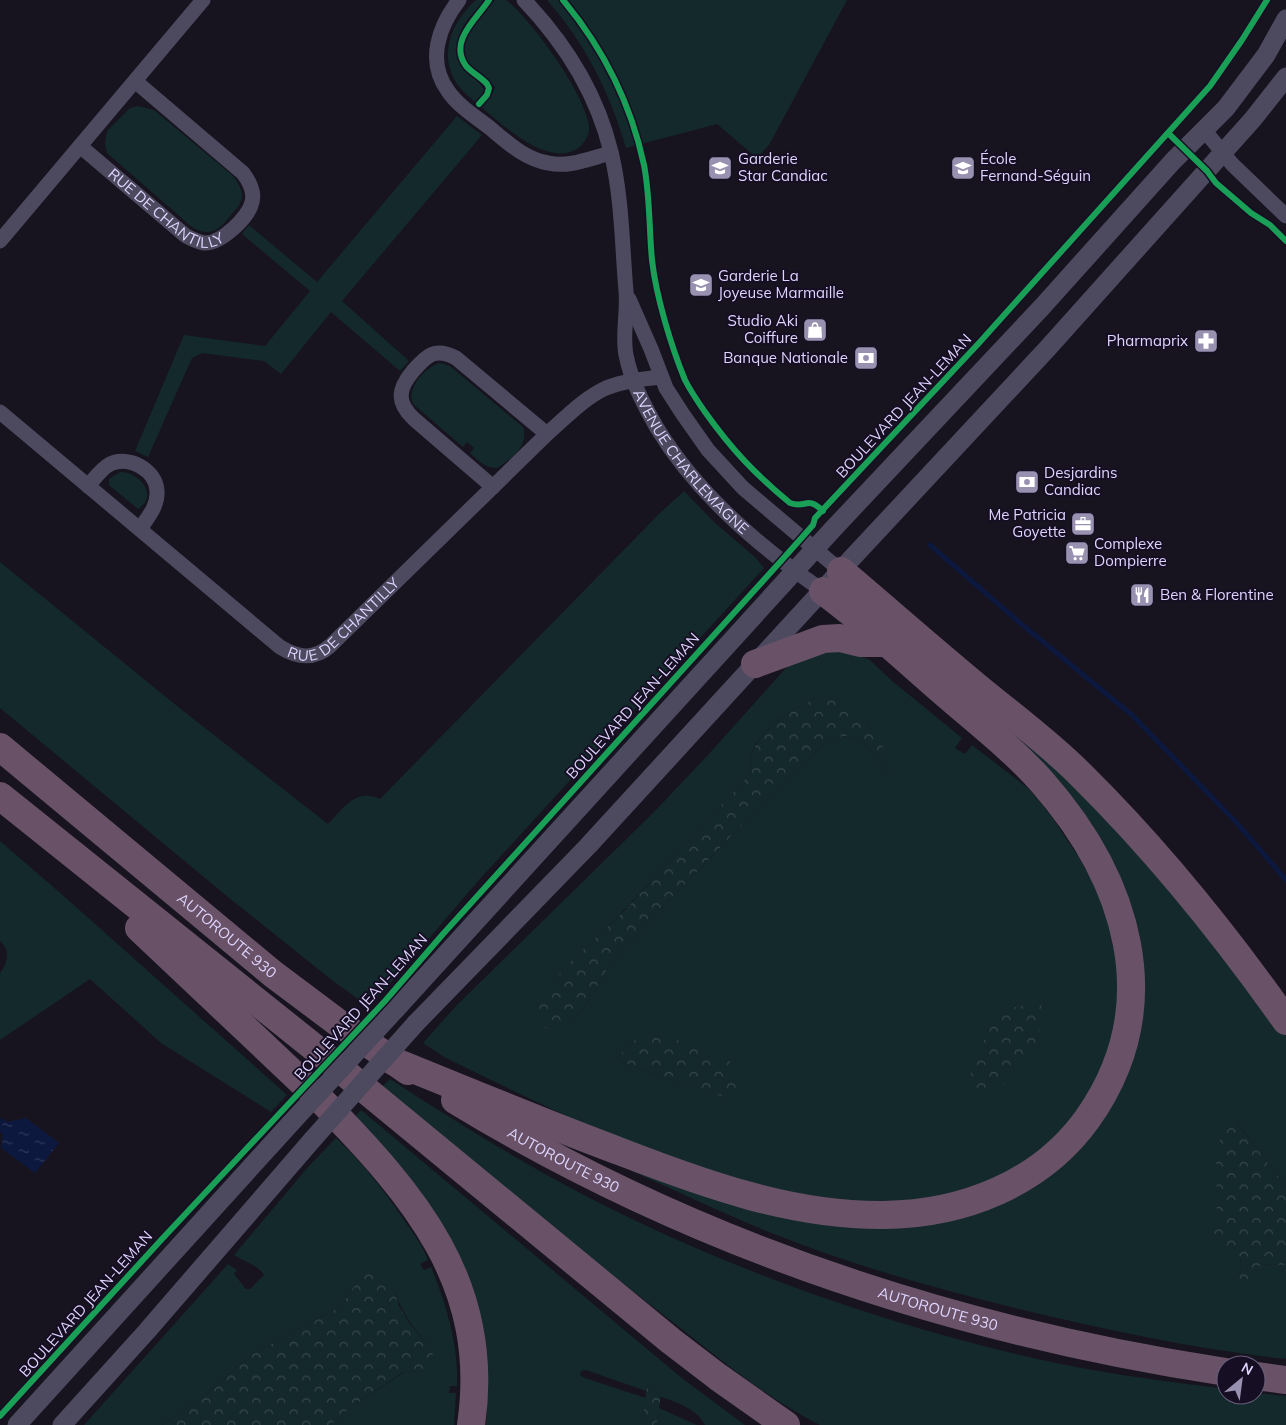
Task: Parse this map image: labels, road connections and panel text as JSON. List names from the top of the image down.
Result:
{
  "streets": {
    "highway": ["AUTOROUTE 930"],
    "street": ["RUE DE CHANTILLY", "BOULEVARD JEAN-LEMAN", "AVENUE CHARLEMAGNE"]
  },
  "crossings": [
    ["RUE DE CHANTILLY", "AVENUE CHARLEMAGNE"],
    ["BOULEVARD JEAN-LEMAN", "AVENUE CHARLEMAGNE"]
  ],
  "places": {
    "school or university": ["Garderie Star Candiac", "École Fernand-Séguin", "Garderie La Joyeuse Marmaille"],
    "shop": ["Studio Aki Coiffure"],
    "pharmacy": ["Pharmaprix"],
    "bank": ["Banque Nationale", "Desjardins Candiac"],
    "office": ["Me Patricia Goyette"],
    "supermarket": ["Complexe Dompierre"],
    "restaurant": ["Ben & Florentine"]
  },
  "north": "top right"
}
